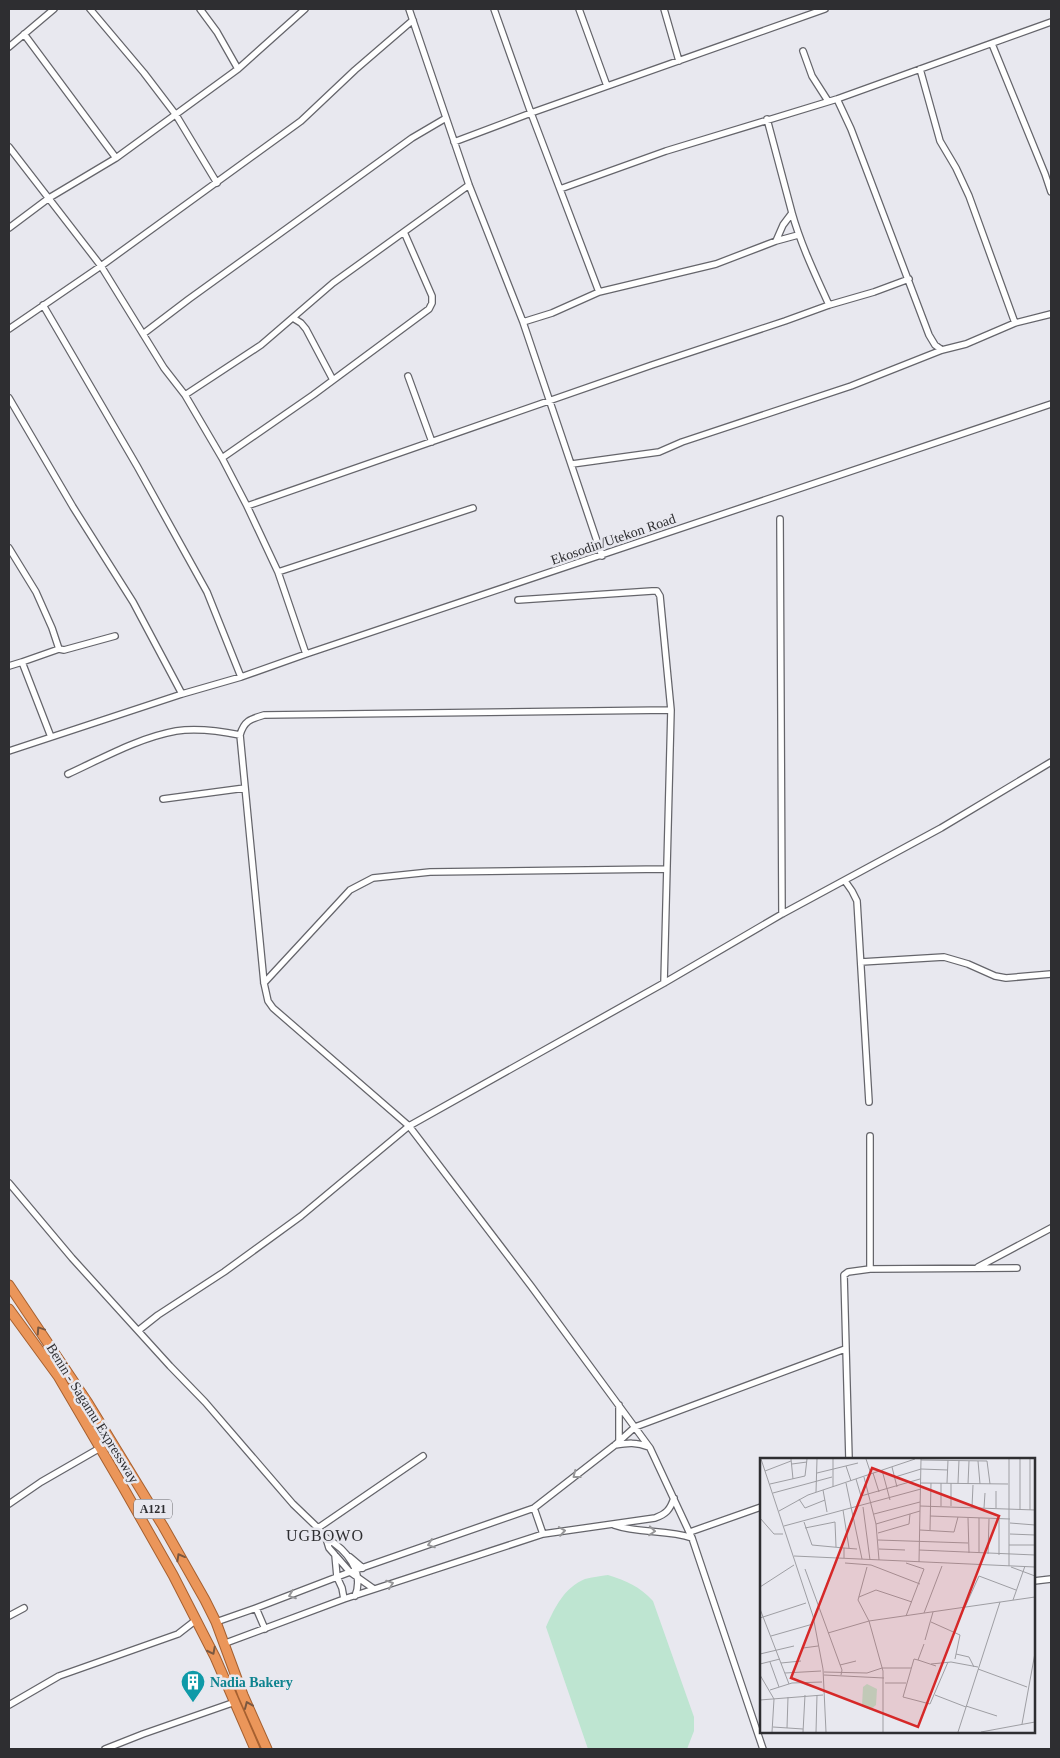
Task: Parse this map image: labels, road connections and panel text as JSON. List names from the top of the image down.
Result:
{
  "streets": {
    "highway": ["Benin - Sagamu Expressway", "A121"],
    "street": ["Ekosodin/Utekon Road"]
  },
  "districts": ["UGBOWO"],
  "places": {
    "building": ["Nadia Bakery"]
  }
}
